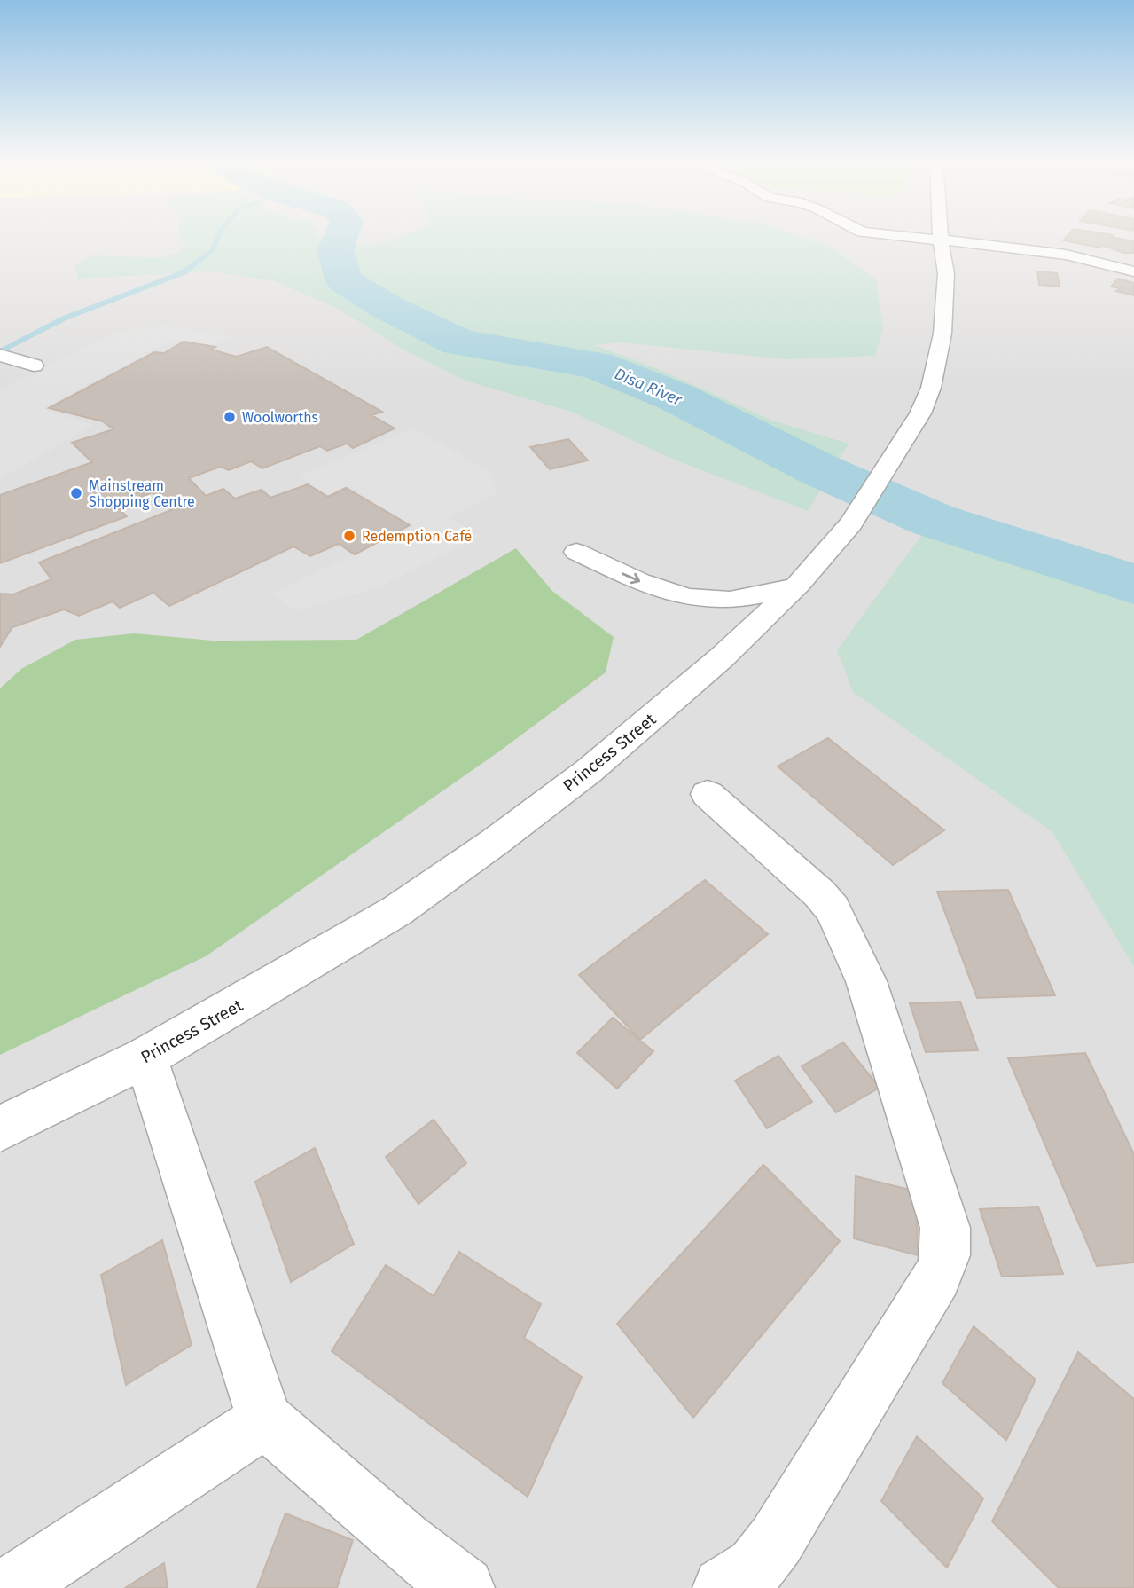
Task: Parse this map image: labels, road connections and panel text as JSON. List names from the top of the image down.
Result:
{
  "streets": {
    "street": ["Princess Street"]
  },
  "water": ["Disa River"],
  "places": ["Woolworths", "Mainstream Shopping Centre", "Redemption Café"]
}
